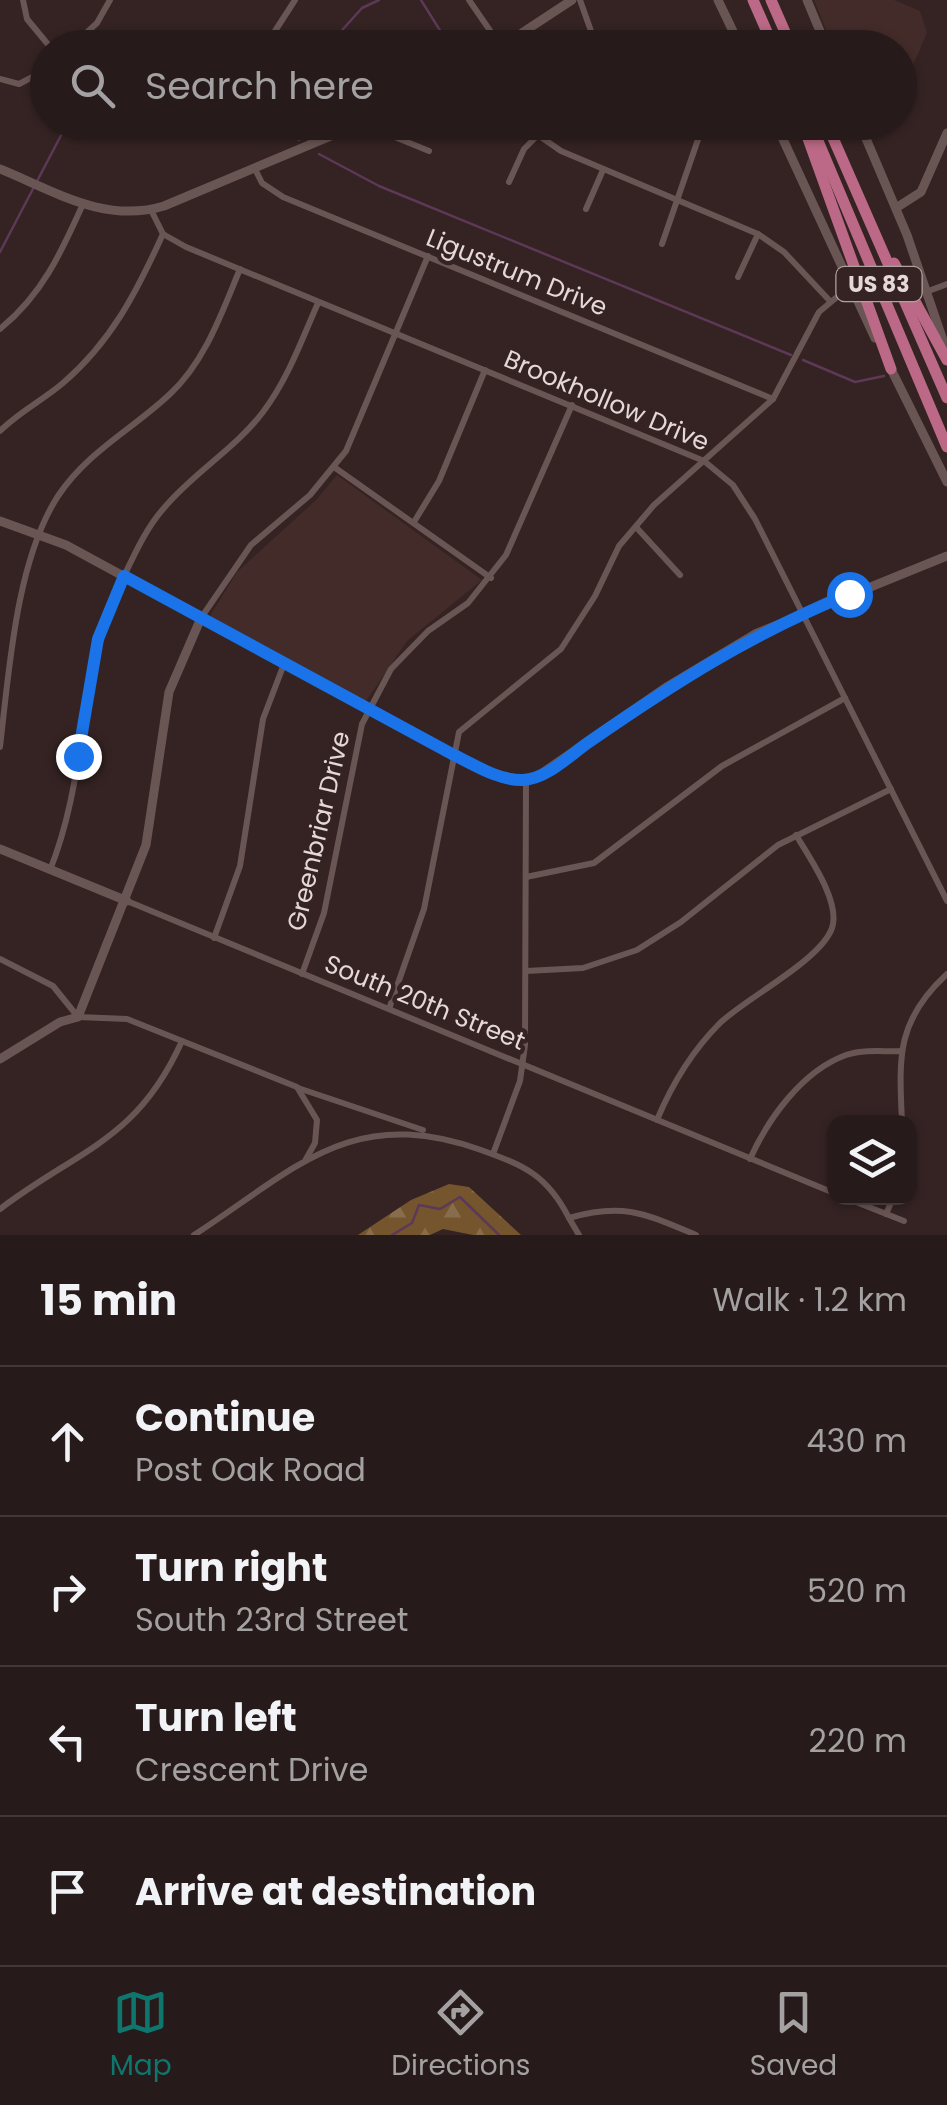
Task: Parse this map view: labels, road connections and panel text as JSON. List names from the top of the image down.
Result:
{
  "streets": {
    "highway": ["US 83"],
    "street": [
      "Ligustrum Drive",
      "Brookhollow Drive",
      "Greenbriar Drive",
      "South 20th Street"
    ]
  },
  "crossings": [
    ["Brookhollow Drive", "Greenbriar Drive"],
    ["Greenbriar Drive", "South 20th Street"]
  ],
  "page": {
    "search": "Search here",
    "heading": ["15 min", "Walk · 1.2 km"],
    "list": [
      ["Continue", "Post Oak Road", "430 m"],
      ["Turn right", "South 23rd Street", "520 m"],
      ["Turn left", "Crescent Drive", "220 m"],
      "Arrive at destination"
    ],
    "nav": ["Map", "Directions", "Saved"]
  }
}
